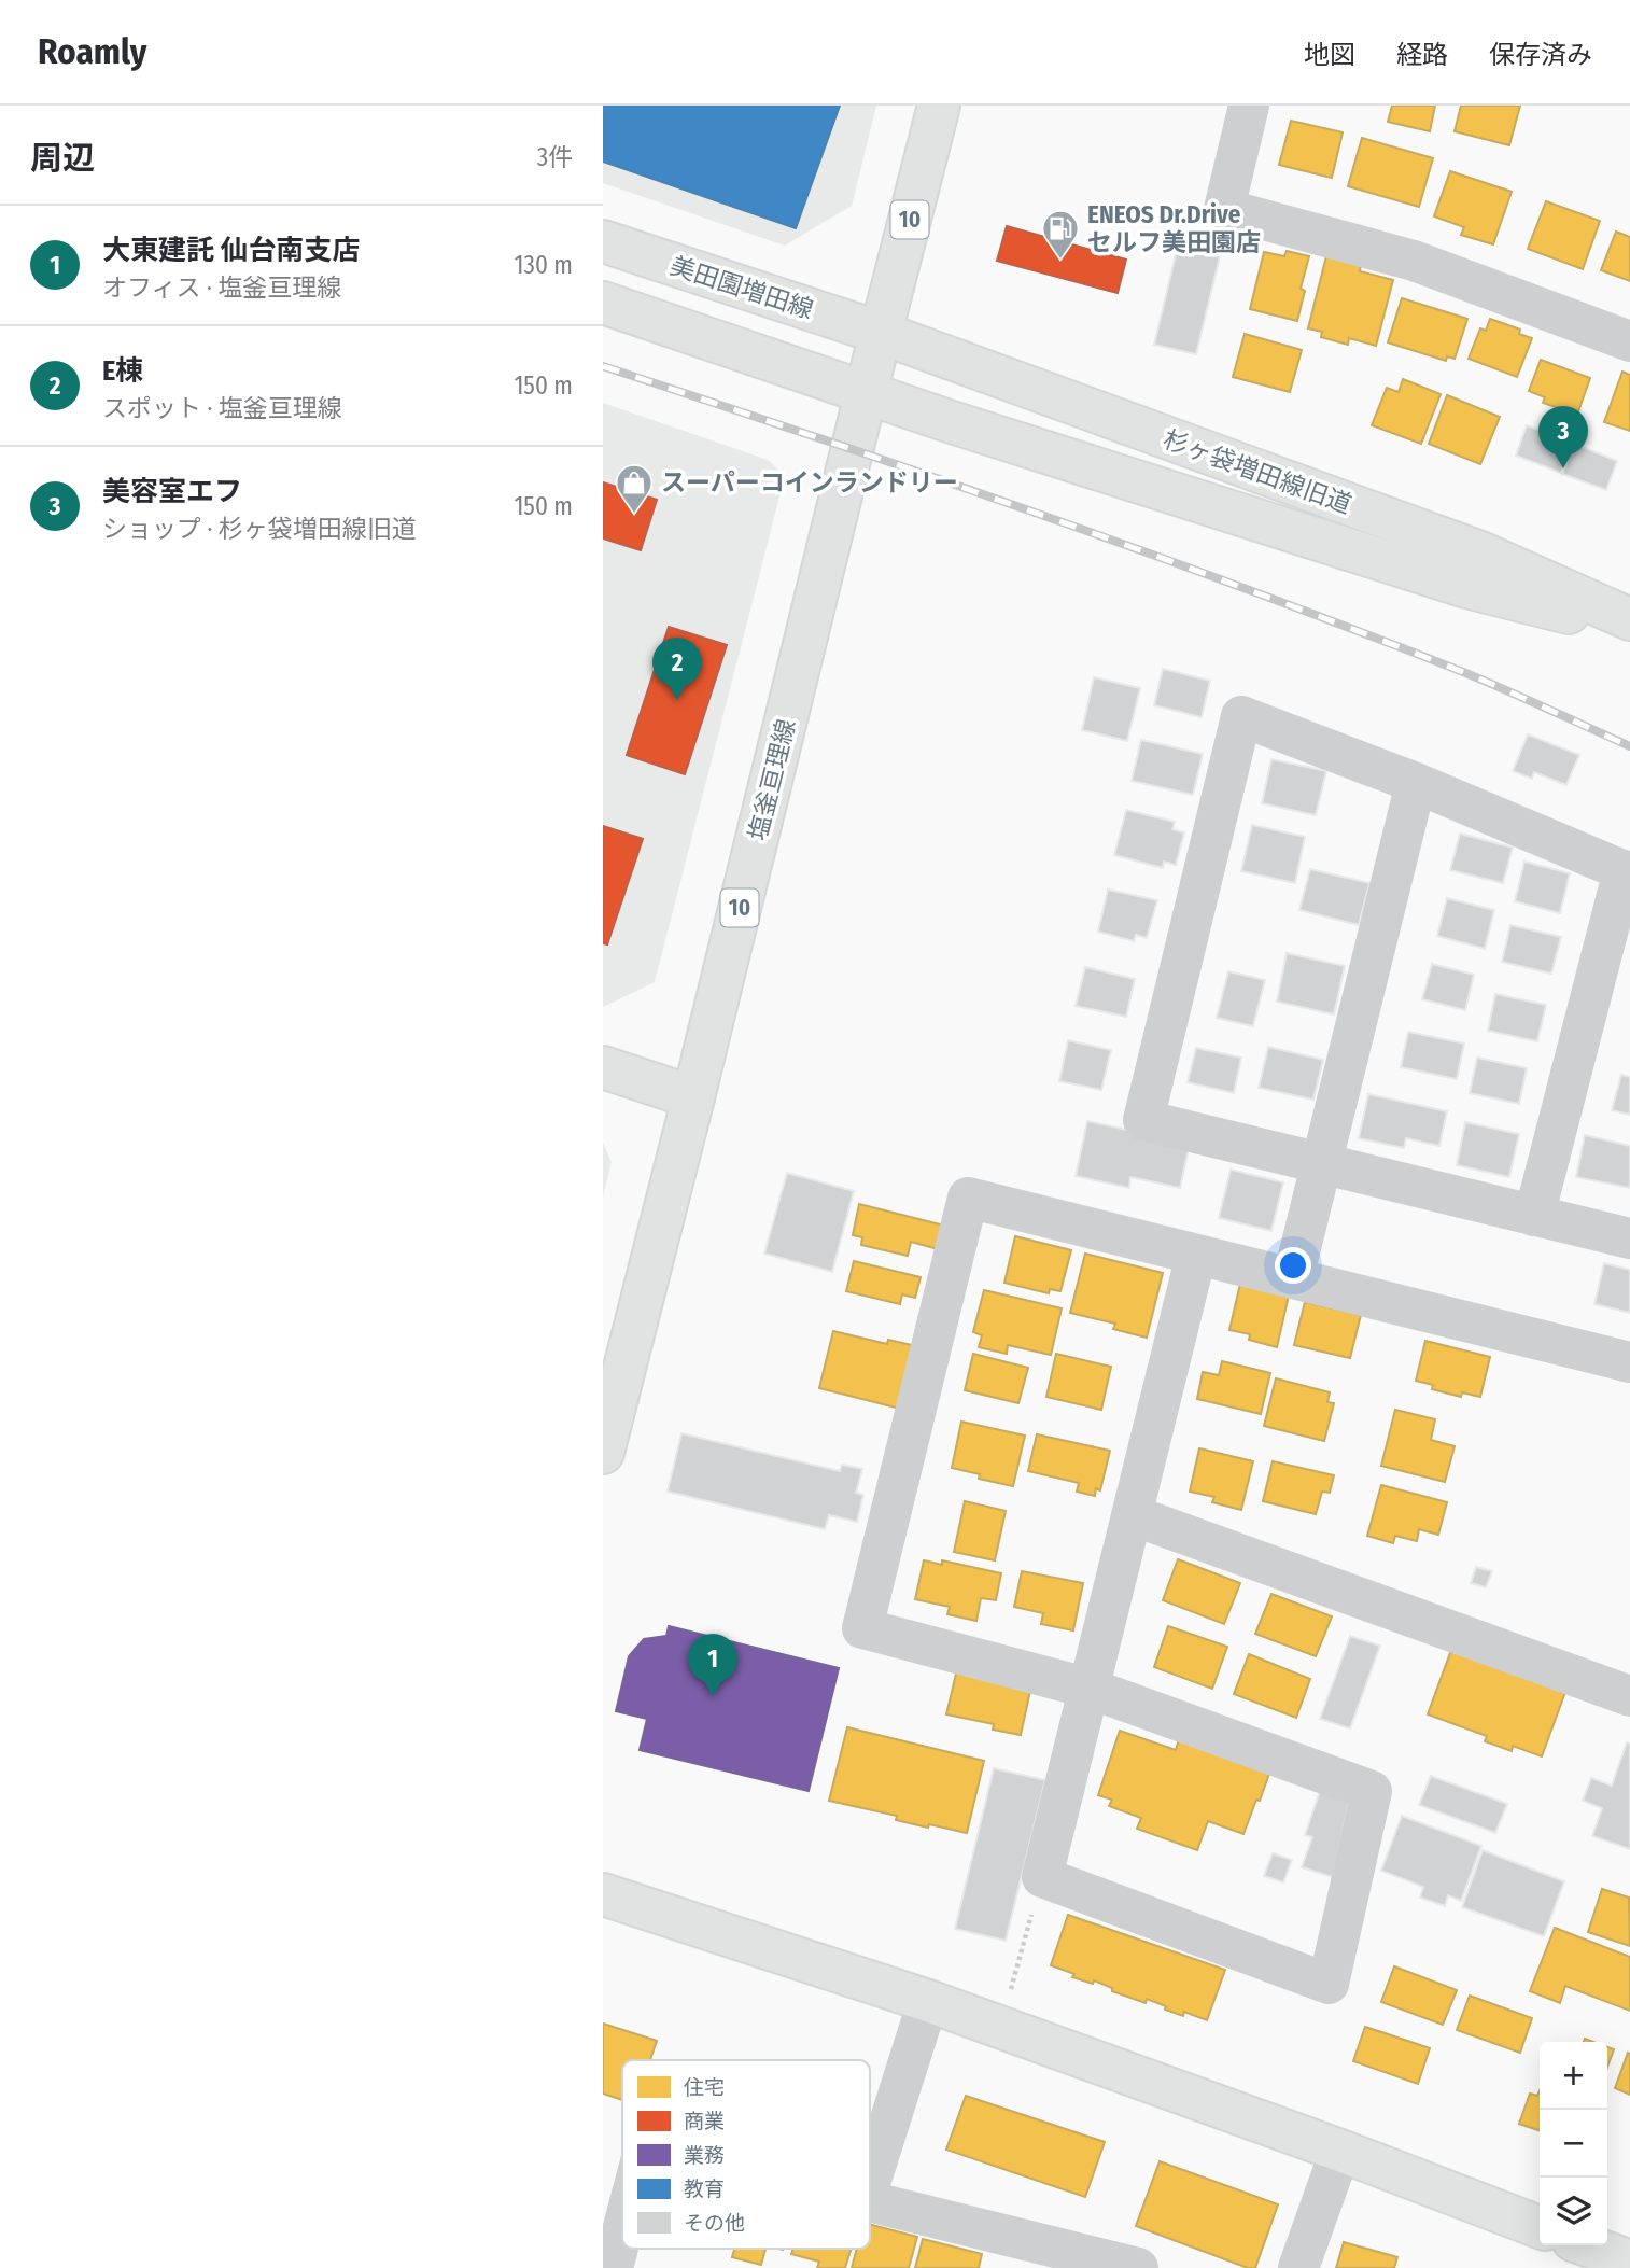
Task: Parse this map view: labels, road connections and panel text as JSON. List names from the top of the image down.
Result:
{
  "streets": {
    "street": [
      "10",
      "美田園増田線",
      "杉ヶ袋増田線旧道",
      "塩釜亘理線"
    ]
  },
  "crossings": [
    ["美田園増田線", "杉ヶ袋増田線旧道"],
    ["美田園増田線", "塩釜亘理線"],
    ["杉ヶ袋増田線旧道", "塩釜亘理線"]
  ],
  "places": {
    "fuel station": ["ENEOS Dr.Drive セルフ美田園店"],
    "shop": ["スーパーコインランドリー"]
  },
  "legend": [
    "住宅",
    "商業",
    "業務",
    "教育",
    "その他"
  ],
  "page": {
    "header": "Roamly",
    "nav": ["地図", "経路", "保存済み"],
    "heading": ["周辺", "3件"],
    "list": [
      {
        "mark": "1",
        "name": "大東建託 仙台南支店",
        "note": "オフィス · 塩釜亘理線",
        "value": "130 m"
      },
      {
        "mark": "2",
        "name": "E棟",
        "note": "スポット · 塩釜亘理線",
        "value": "150 m"
      },
      {
        "mark": "3",
        "name": "美容室エフ",
        "note": "ショップ · 杉ヶ袋増田線旧道",
        "value": "150 m"
      }
    ],
    "pins": ["3", "2", "1"],
    "map_buttons": ["+", "−"]
  }
}
